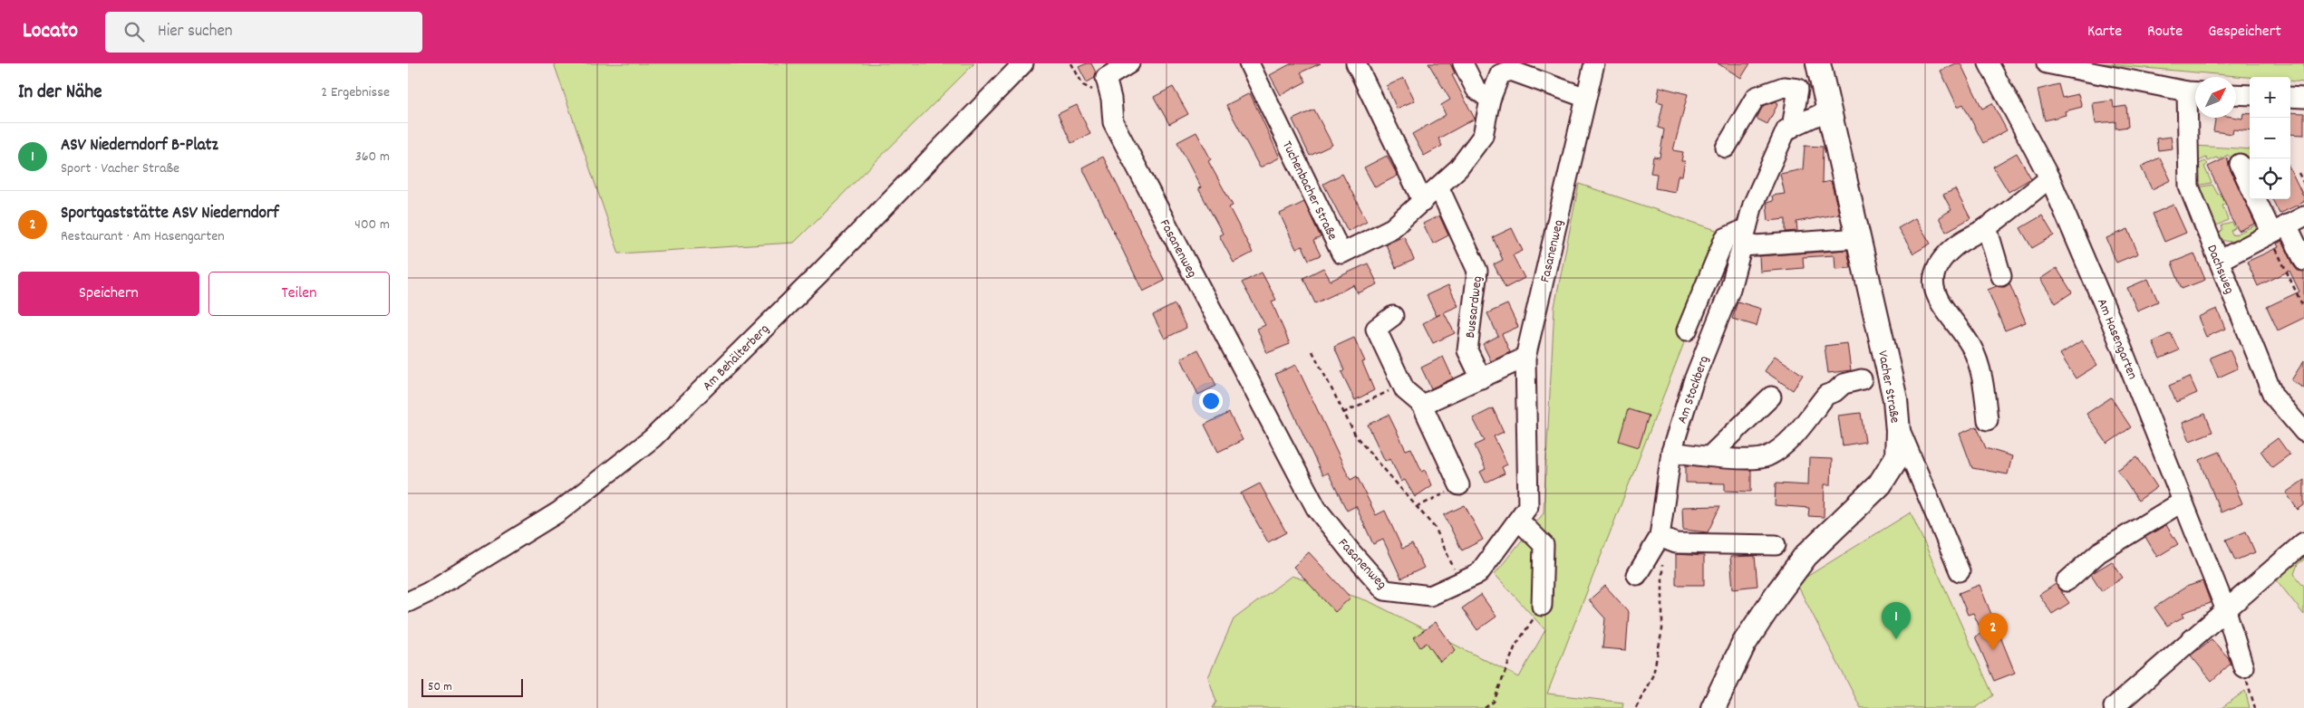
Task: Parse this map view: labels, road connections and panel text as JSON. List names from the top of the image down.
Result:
{
  "streets": {
    "main road": ["Vacher Straße"],
    "street": [
      "Tuchenbacher Straße",
      "Fasanenweg",
      "Dachsweg",
      "Bussardweg",
      "Am Hasengarten",
      "Am Behälterberg",
      "Am Stockberg"
    ]
  },
  "crossings": [
    ["Tuchenbacher Straße", "Fasanenweg"],
    ["Tuchenbacher Straße", "Bussardweg"],
    ["Vacher Straße", "Am Stockberg"]
  ],
  "scale_bar": "50 m",
  "north": "top right",
  "page": {
    "header": "Locato",
    "search": "Hier suchen",
    "nav": ["Karte", "Route", "Gespeichert"],
    "heading": ["In der Nähe", "2 Ergebnisse"],
    "map_buttons": ["+", "−"],
    "list": [
      {
        "mark": "1",
        "name": "ASV Niederndorf B-Platz",
        "note": "Sport · Vacher Straße",
        "value": "360 m"
      },
      {
        "mark": "2",
        "name": "Sportgaststätte ASV Niederndorf",
        "note": "Restaurant · Am Hasengarten",
        "value": "400 m"
      }
    ],
    "buttons": ["Speichern", "Teilen"],
    "pins": ["1", "2"],
    "scale": "50 m"
  }
}
